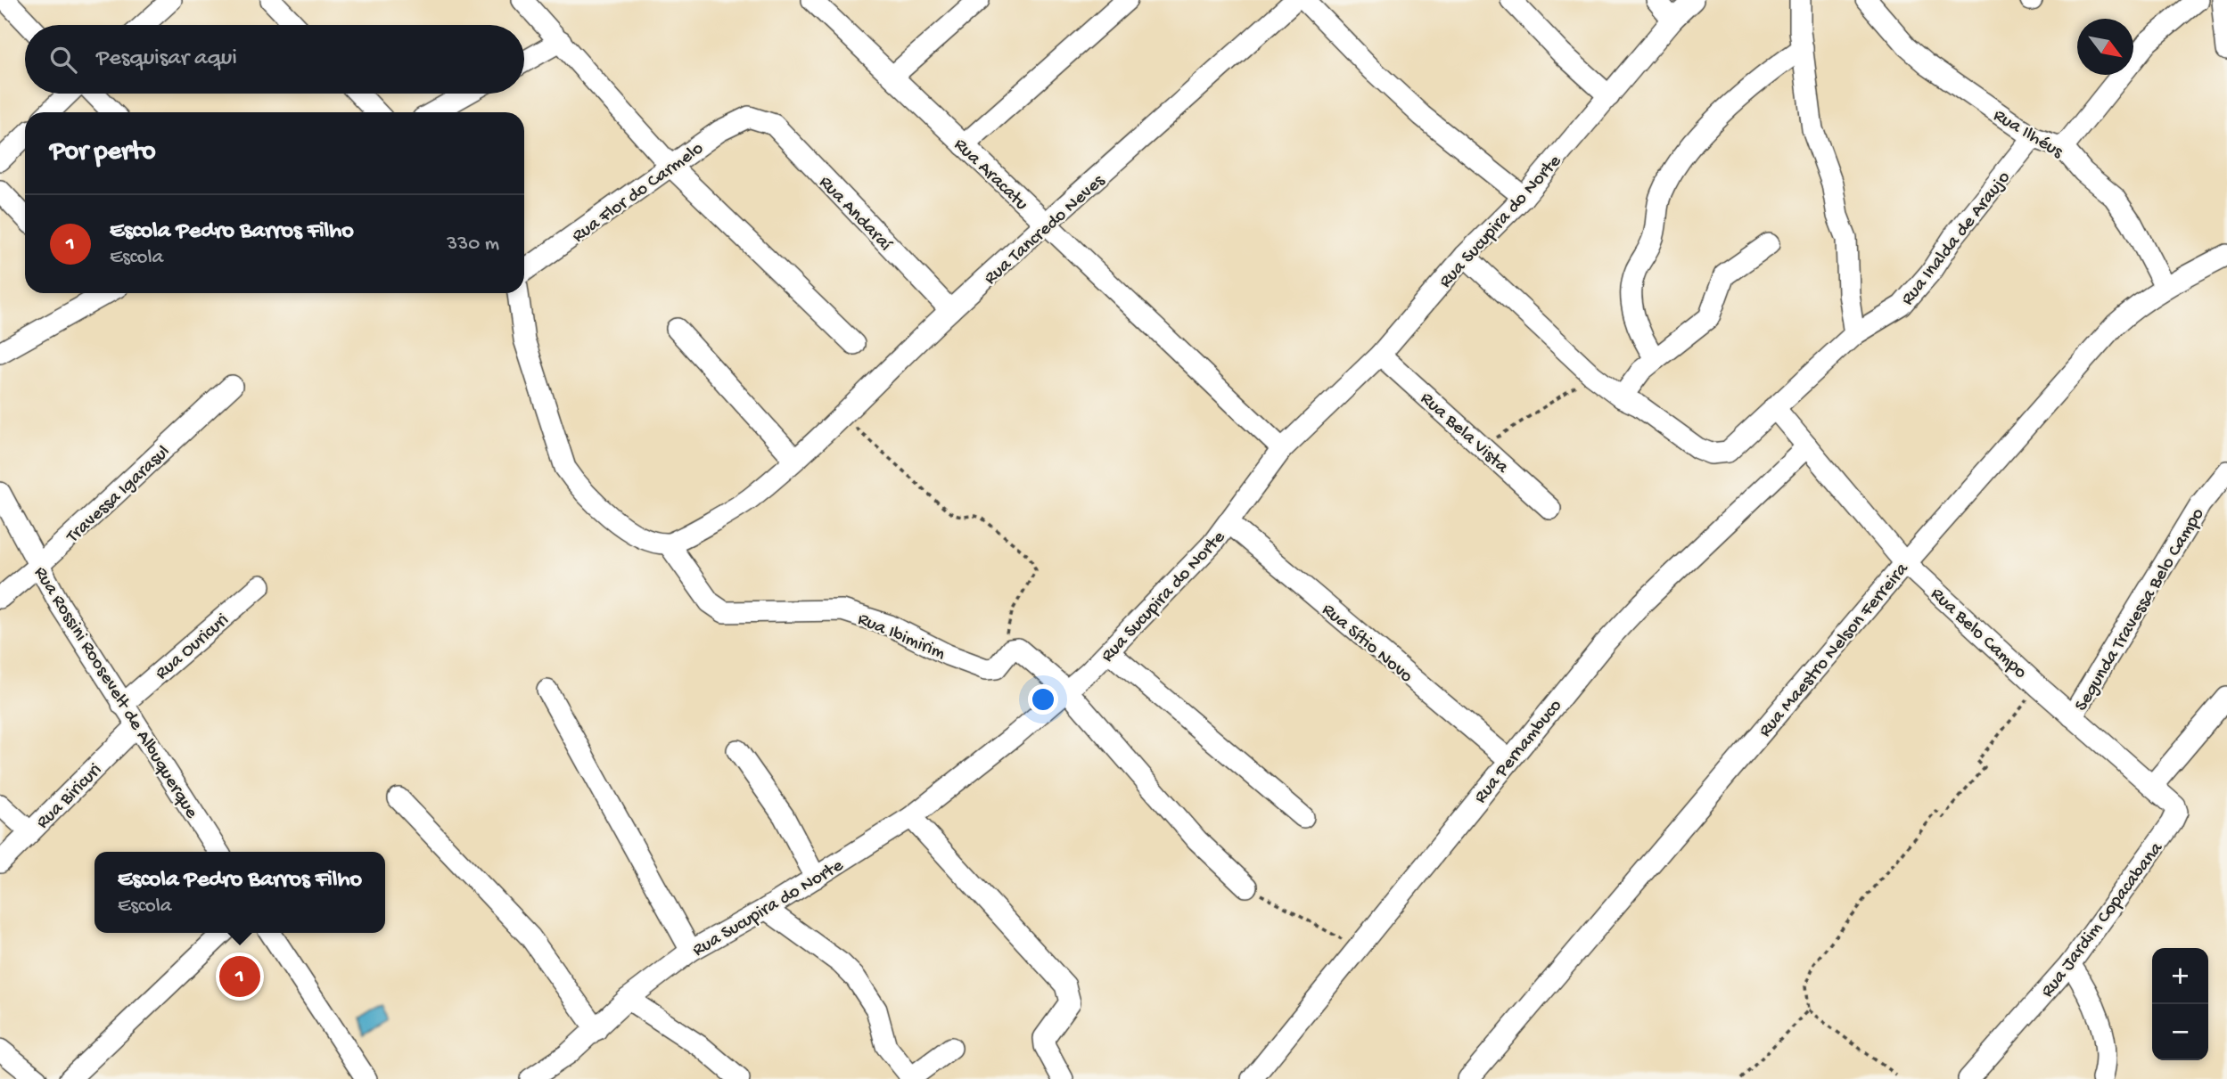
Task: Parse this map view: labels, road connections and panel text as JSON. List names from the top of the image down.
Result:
{
  "streets": {
    "street": [
      "Rua Ilhéus",
      "Rua Aracatu",
      "Rua Flor do Carmelo",
      "Rua Andaraí",
      "Rua Sucupira do Norte",
      "Rua Tancredo Neves",
      "Rua Inalda de Araujo",
      "Rua Bela Vista",
      "Travessa Igarasul",
      "Segunda Travessa Belo Campo",
      "Rua Belo Campo",
      "Rua Ibimirim",
      "Rua Sítio Novo",
      "Rua Ouricuri",
      "Rua Maestro Nelson Ferreira",
      "Rua Rossini Roosevelt de Albuquerque",
      "Rua Pernambuco",
      "Rua Biricuri",
      "Rua Jardim Copacabana"
    ]
  },
  "crossings": [
    ["Rua Ilhéus", "Rua Inalda de Araujo"],
    ["Rua Ilhéus", "Rua Maestro Nelson Ferreira"],
    ["Rua Aracatu", "Rua Sucupira do Norte"],
    ["Rua Aracatu", "Rua Tancredo Neves"],
    ["Rua Flor do Carmelo", "Rua Andaraí"],
    ["Rua Andaraí", "Rua Tancredo Neves"],
    ["Rua Sucupira do Norte", "Rua Bela Vista"],
    ["Rua Sucupira do Norte", "Rua Sítio Novo"],
    ["Rua Tancredo Neves", "Rua Ibimirim"],
    ["Rua Inalda de Araujo", "Rua Belo Campo"],
    ["Travessa Igarasul", "Rua Rossini Roosevelt de Albuquerque"],
    ["Segunda Travessa Belo Campo", "Rua Belo Campo"],
    ["Rua Belo Campo", "Rua Maestro Nelson Ferreira"],
    ["Rua Belo Campo", "Rua Pernambuco"],
    ["Rua Belo Campo", "Rua Jardim Copacabana"],
    ["Rua Sítio Novo", "Rua Pernambuco"],
    ["Rua Ouricuri", "Rua Rossini Roosevelt de Albuquerque"],
    ["Rua Rossini Roosevelt de Albuquerque", "Rua Biricuri"]
  ],
  "north": "bottom right",
  "page": {
    "search": "Pesquisar aqui",
    "heading": "Por perto",
    "list": [
      {
        "mark": "1",
        "name": "Escola Pedro Barros Filho",
        "note": "Escola",
        "value": "330 m"
      }
    ],
    "popup": ["Escola Pedro Barros Filho", "Escola"],
    "map_buttons": ["+", "−"],
    "pins": "1"
  }
}
